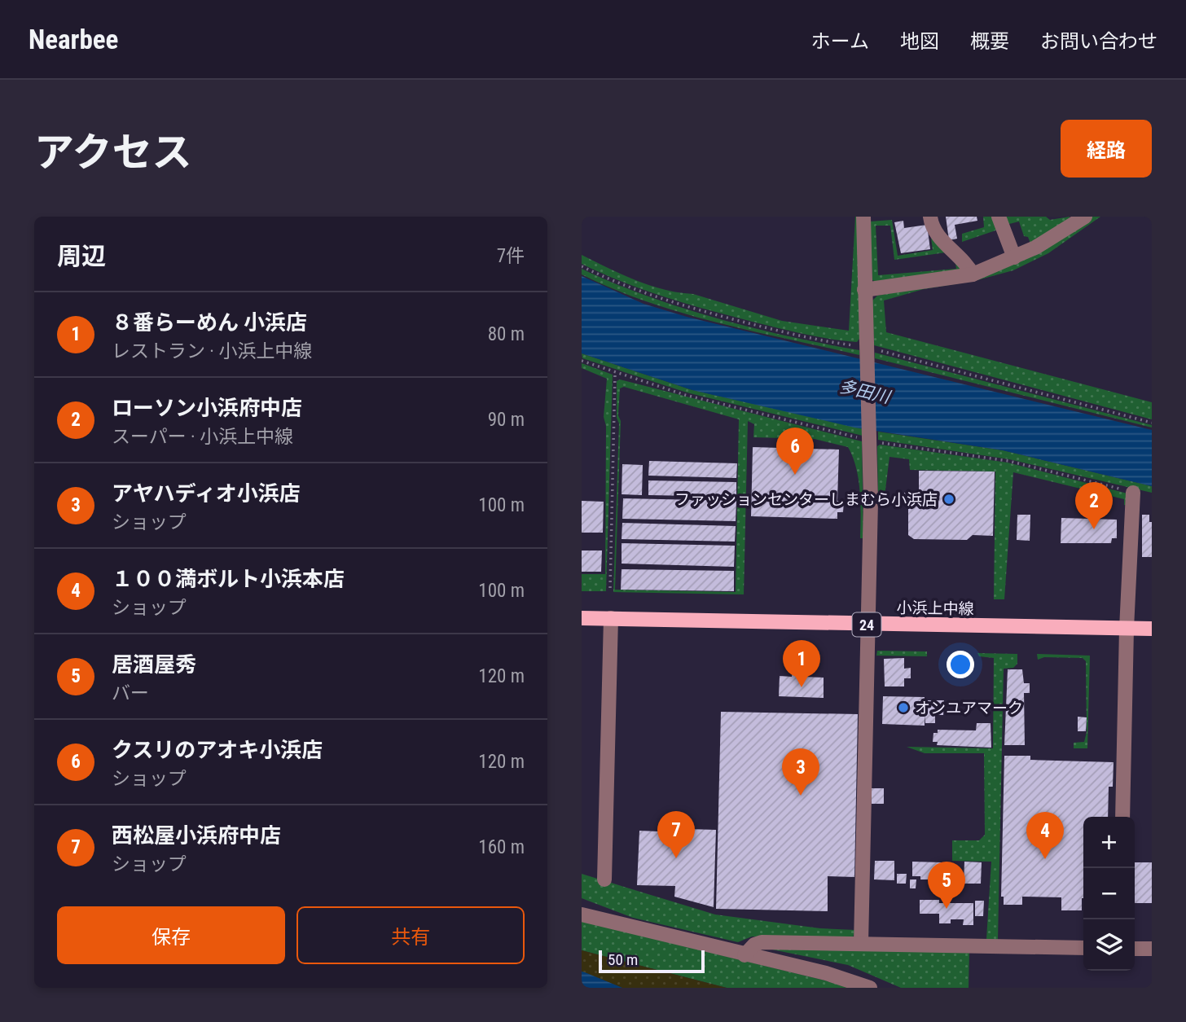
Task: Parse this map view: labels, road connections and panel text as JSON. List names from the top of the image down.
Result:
{
  "streets": {
    "main road": ["小浜上中線", "24"]
  },
  "water": ["多田川"],
  "places": ["ファッションセンターしまむら小浜店", "オンユアマーク"],
  "scale_bar": "50 m",
  "page": {
    "header": "Nearbee",
    "nav": [
      "ホーム",
      "地図",
      "概要",
      "お問い合わせ"
    ],
    "title": "アクセス",
    "buttons": [
      "経路",
      ["保存", "共有"]
    ],
    "heading": ["周辺", "7件"],
    "list": [
      {
        "mark": "1",
        "name": "８番らーめん 小浜店",
        "note": "レストラン · 小浜上中線",
        "value": "80 m"
      },
      {
        "mark": "2",
        "name": "ローソン小浜府中店",
        "note": "スーパー · 小浜上中線",
        "value": "90 m"
      },
      {
        "mark": "3",
        "name": "アヤハディオ小浜店",
        "note": "ショップ",
        "value": "100 m"
      },
      {
        "mark": "4",
        "name": "１００満ボルト小浜本店",
        "note": "ショップ",
        "value": "100 m"
      },
      {
        "mark": "5",
        "name": "居酒屋秀",
        "note": "バー",
        "value": "120 m"
      },
      {
        "mark": "6",
        "name": "クスリのアオキ小浜店",
        "note": "ショップ",
        "value": "120 m"
      },
      {
        "mark": "7",
        "name": "西松屋小浜府中店",
        "note": "ショップ",
        "value": "160 m"
      }
    ],
    "pins": [
      "6",
      "2",
      "1",
      "3",
      "7",
      "4",
      "5"
    ],
    "map_buttons": ["+", "−"],
    "scale": "50 m"
  }
}
